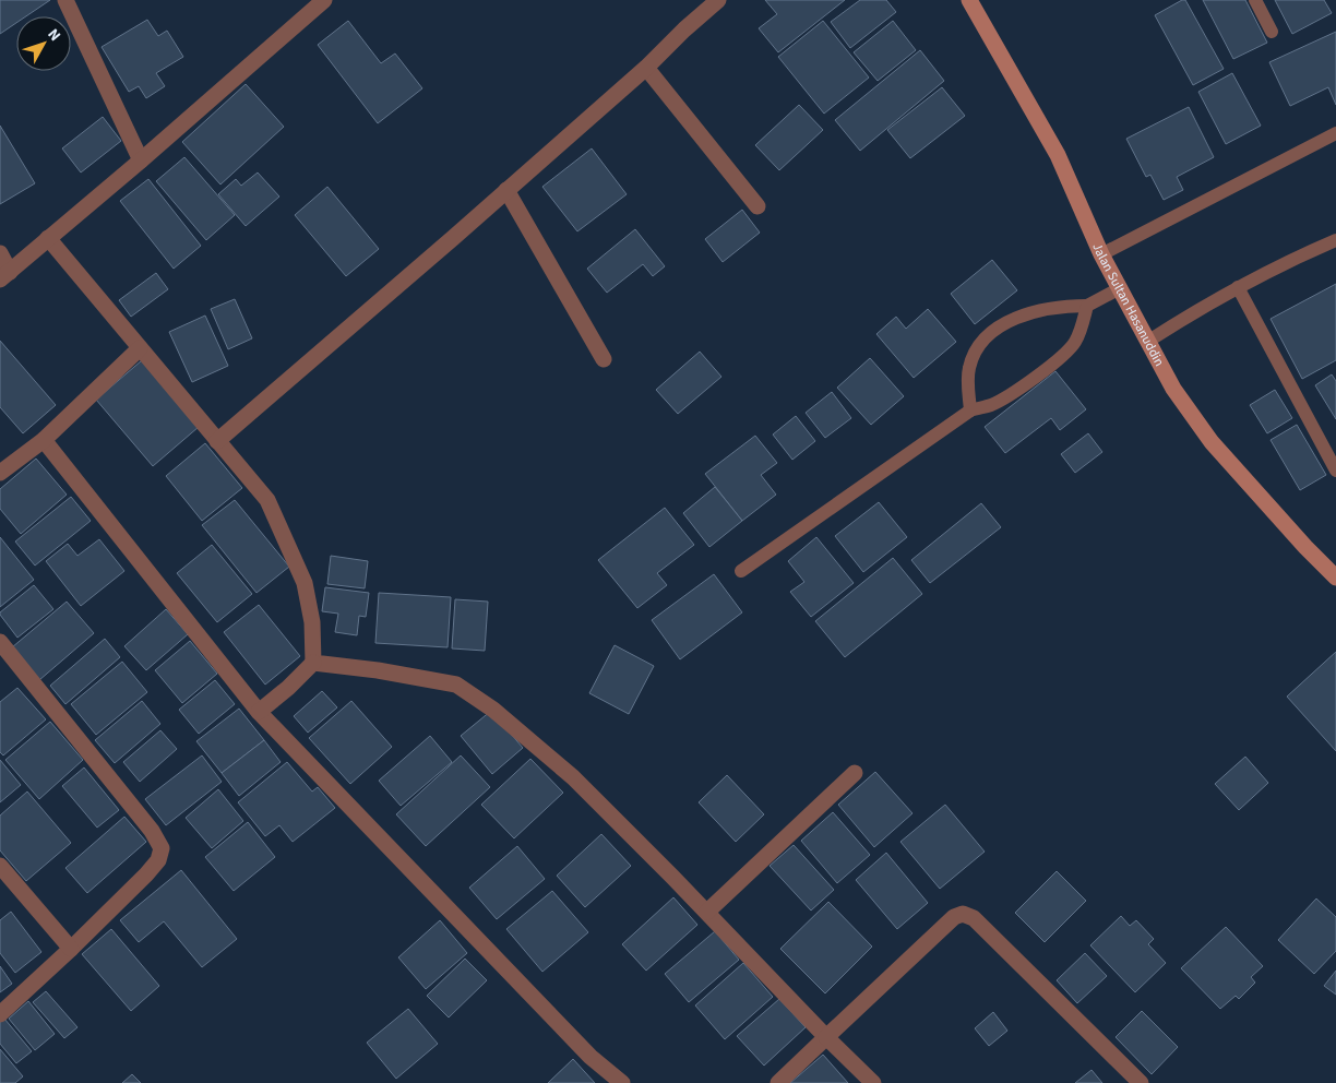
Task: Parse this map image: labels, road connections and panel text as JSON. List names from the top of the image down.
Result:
{
  "streets": {
    "street": ["Jalan Sultan Hasanuddin"]
  },
  "north": "top right"
}
